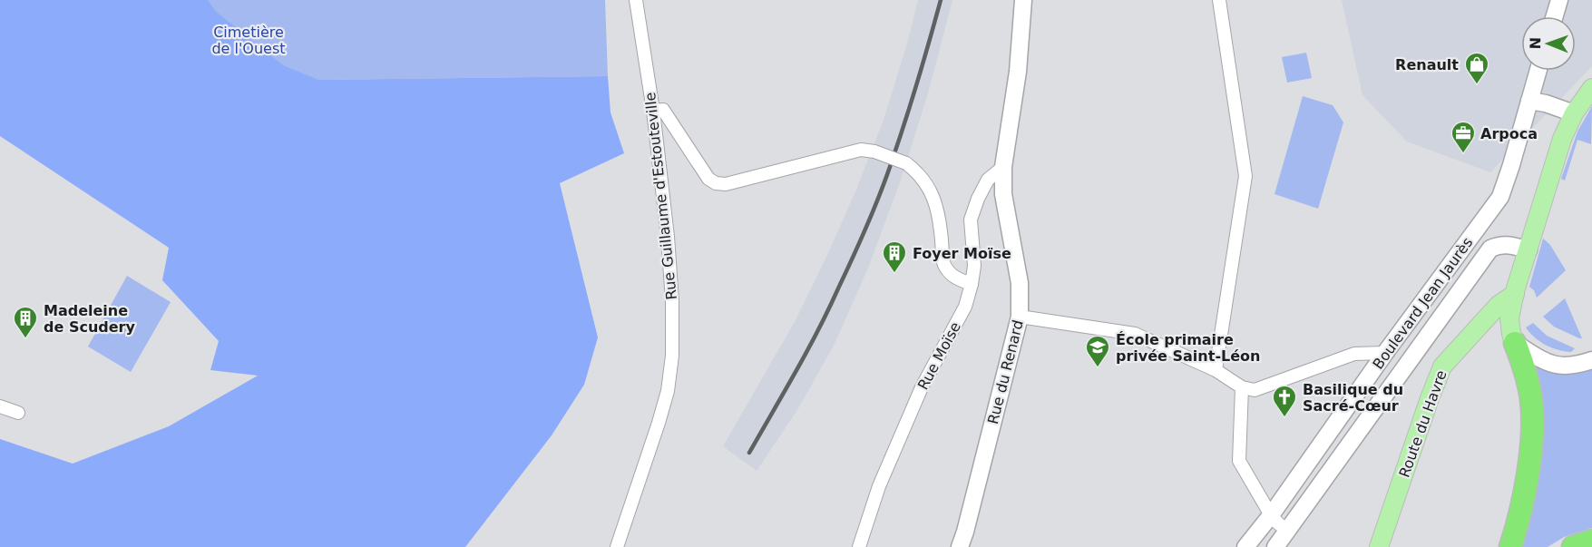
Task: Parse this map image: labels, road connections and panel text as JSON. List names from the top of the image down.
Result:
{
  "streets": {
    "main road": ["Boulevard Jean Jaurès", "Rue du Renard", "Route du Havre"],
    "street": ["Rue Guillaume d'Estouteville", "Rue Moïse"]
  },
  "crossings": [
    ["Rue Moïse", "Rue du Renard"]
  ],
  "parks": ["Cimetière de l'Ouest"],
  "places": {
    "shop": ["Renault"],
    "office": ["Arpoca"],
    "building": ["Foyer Moïse", "Madeleine de Scudery"],
    "school or university": ["École primaire privée Saint-Léon"],
    "church": ["Basilique du Sacré-Cœur"]
  },
  "north": "left"
}
